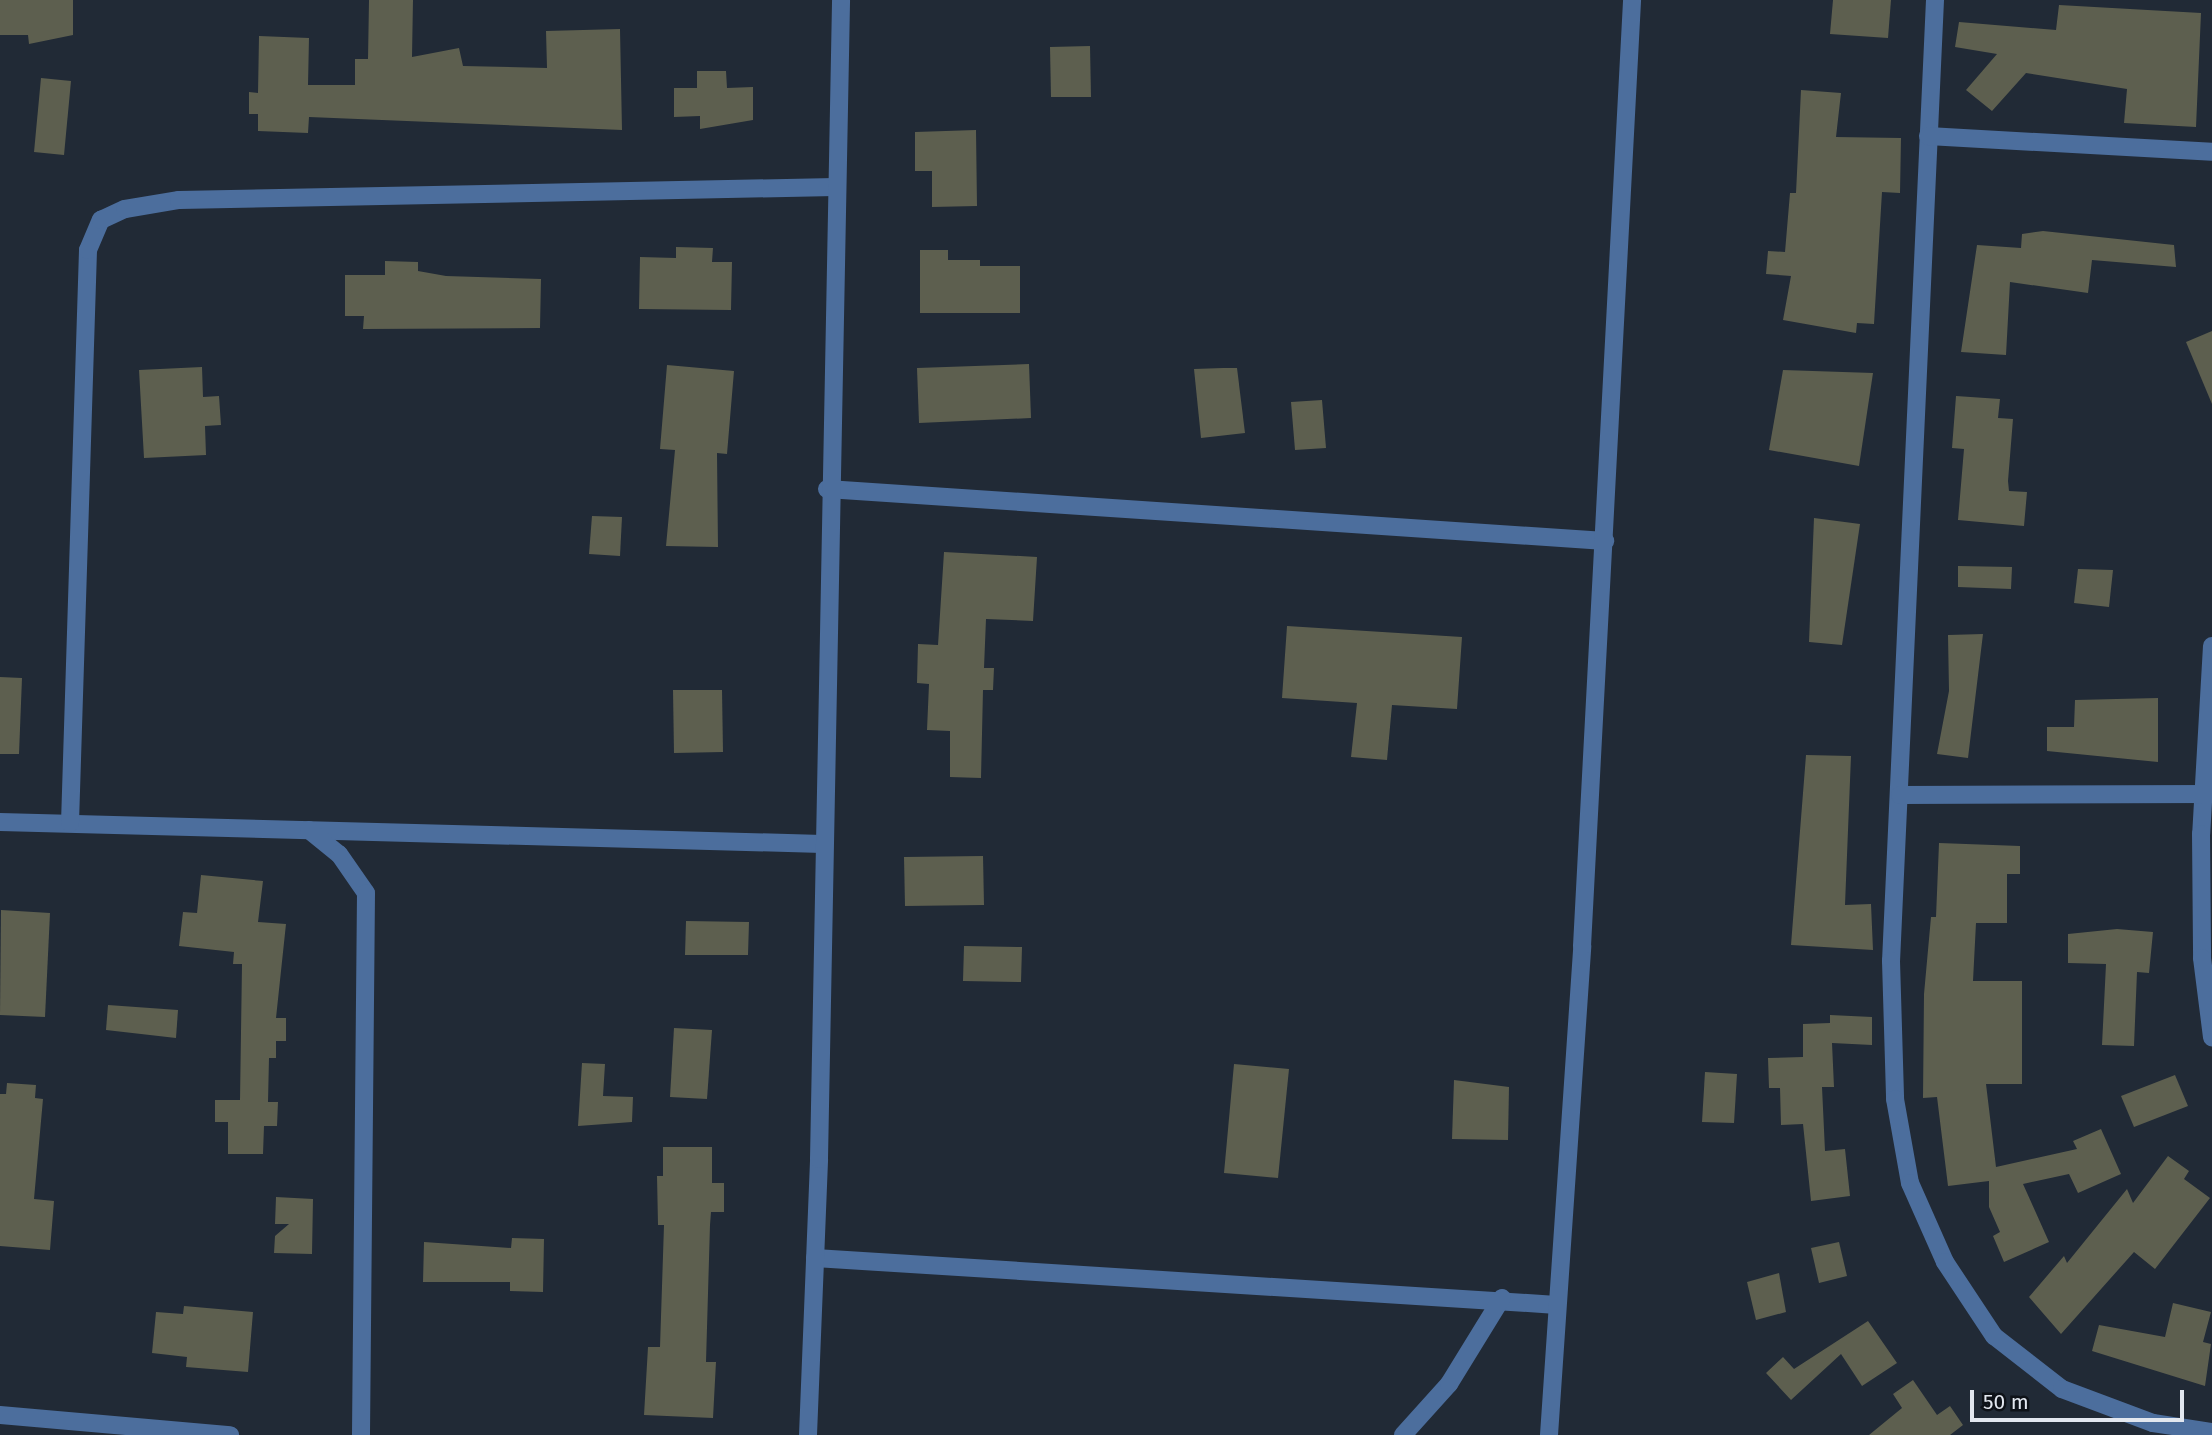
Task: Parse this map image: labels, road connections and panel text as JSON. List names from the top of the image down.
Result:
{
  "scale_bar": "50 m"
}
